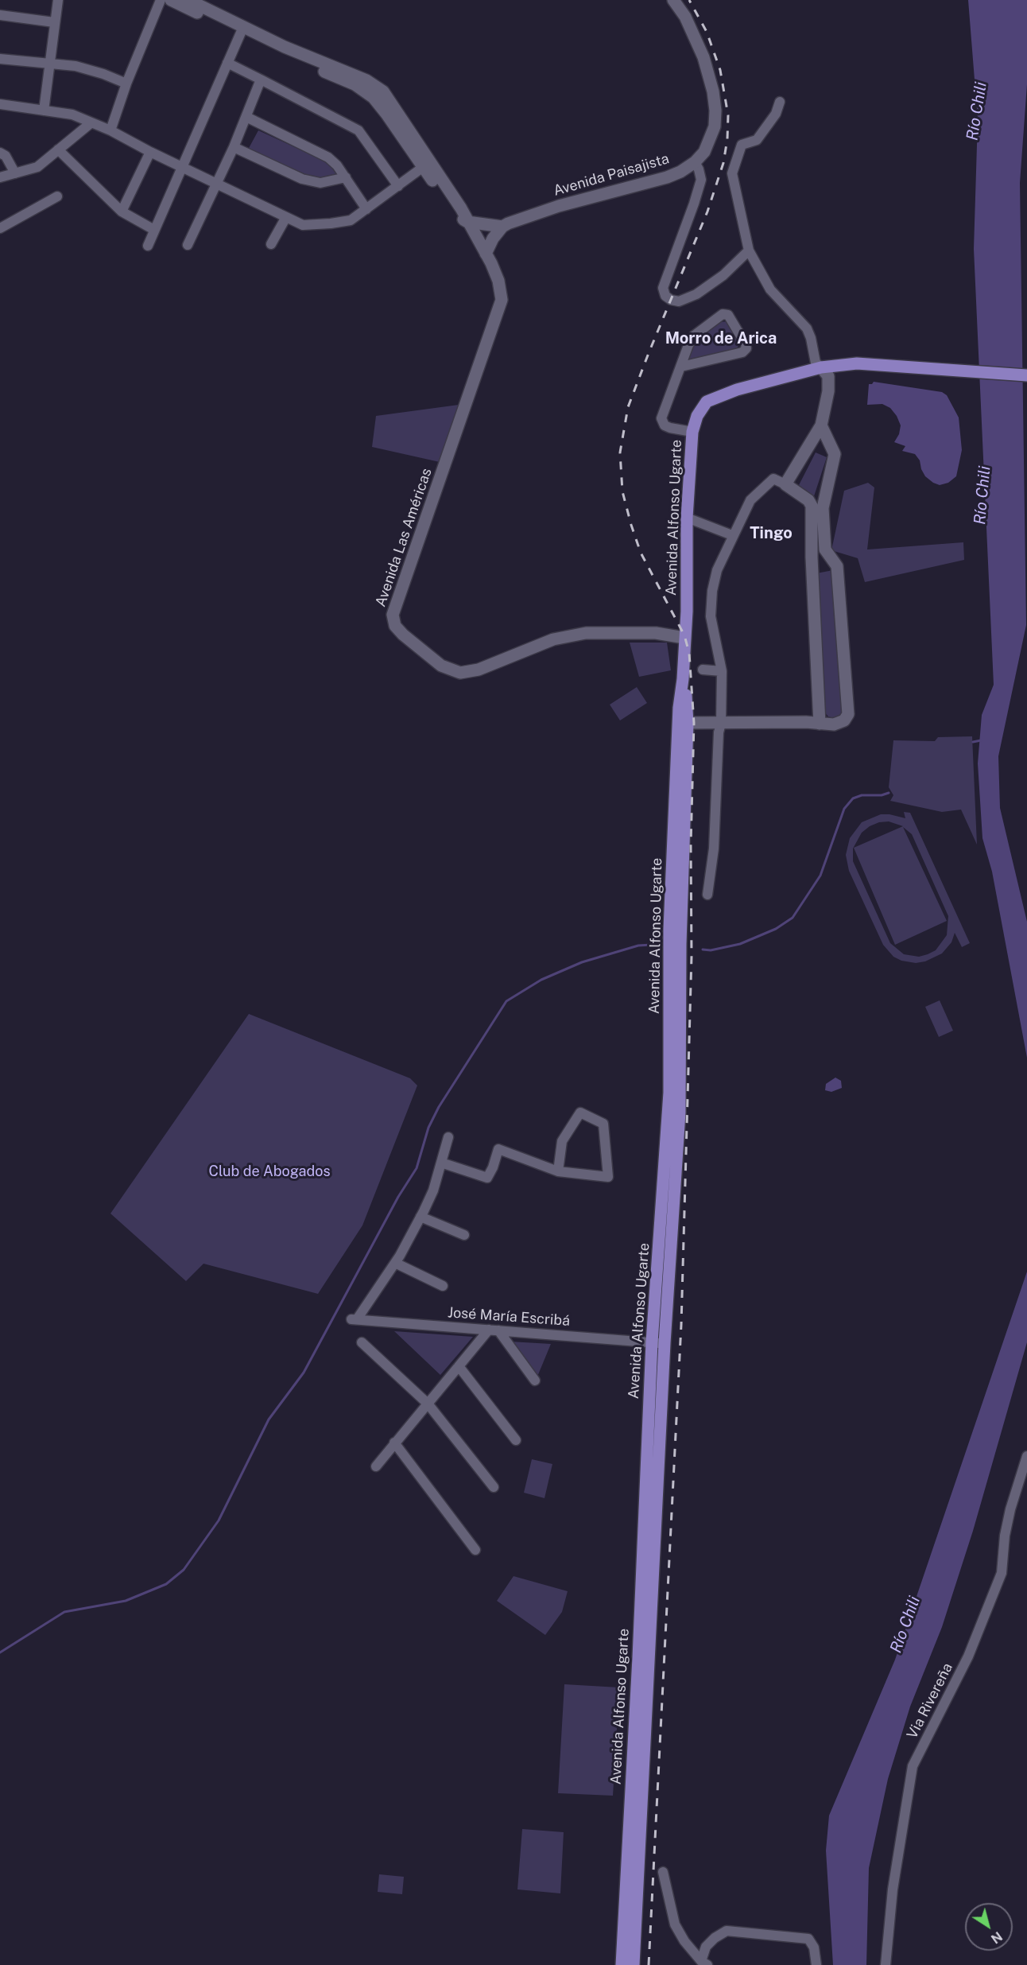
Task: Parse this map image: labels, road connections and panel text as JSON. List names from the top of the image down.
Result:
{
  "streets": {
    "main road": ["Avenida Paisajista", "Avenida Alfonso Ugarte", "Avenida Las Américas"],
    "street": ["José María Escribá", "Via Rivereña"]
  },
  "crossings": [
    ["Avenida Alfonso Ugarte", "Avenida Las Américas"],
    ["Avenida Alfonso Ugarte", "José María Escribá"]
  ],
  "districts": ["Morro de Arica", "Tingo"],
  "water": ["Río Chili"],
  "parks": ["Club de Abogados"],
  "north": "bottom right"
}
